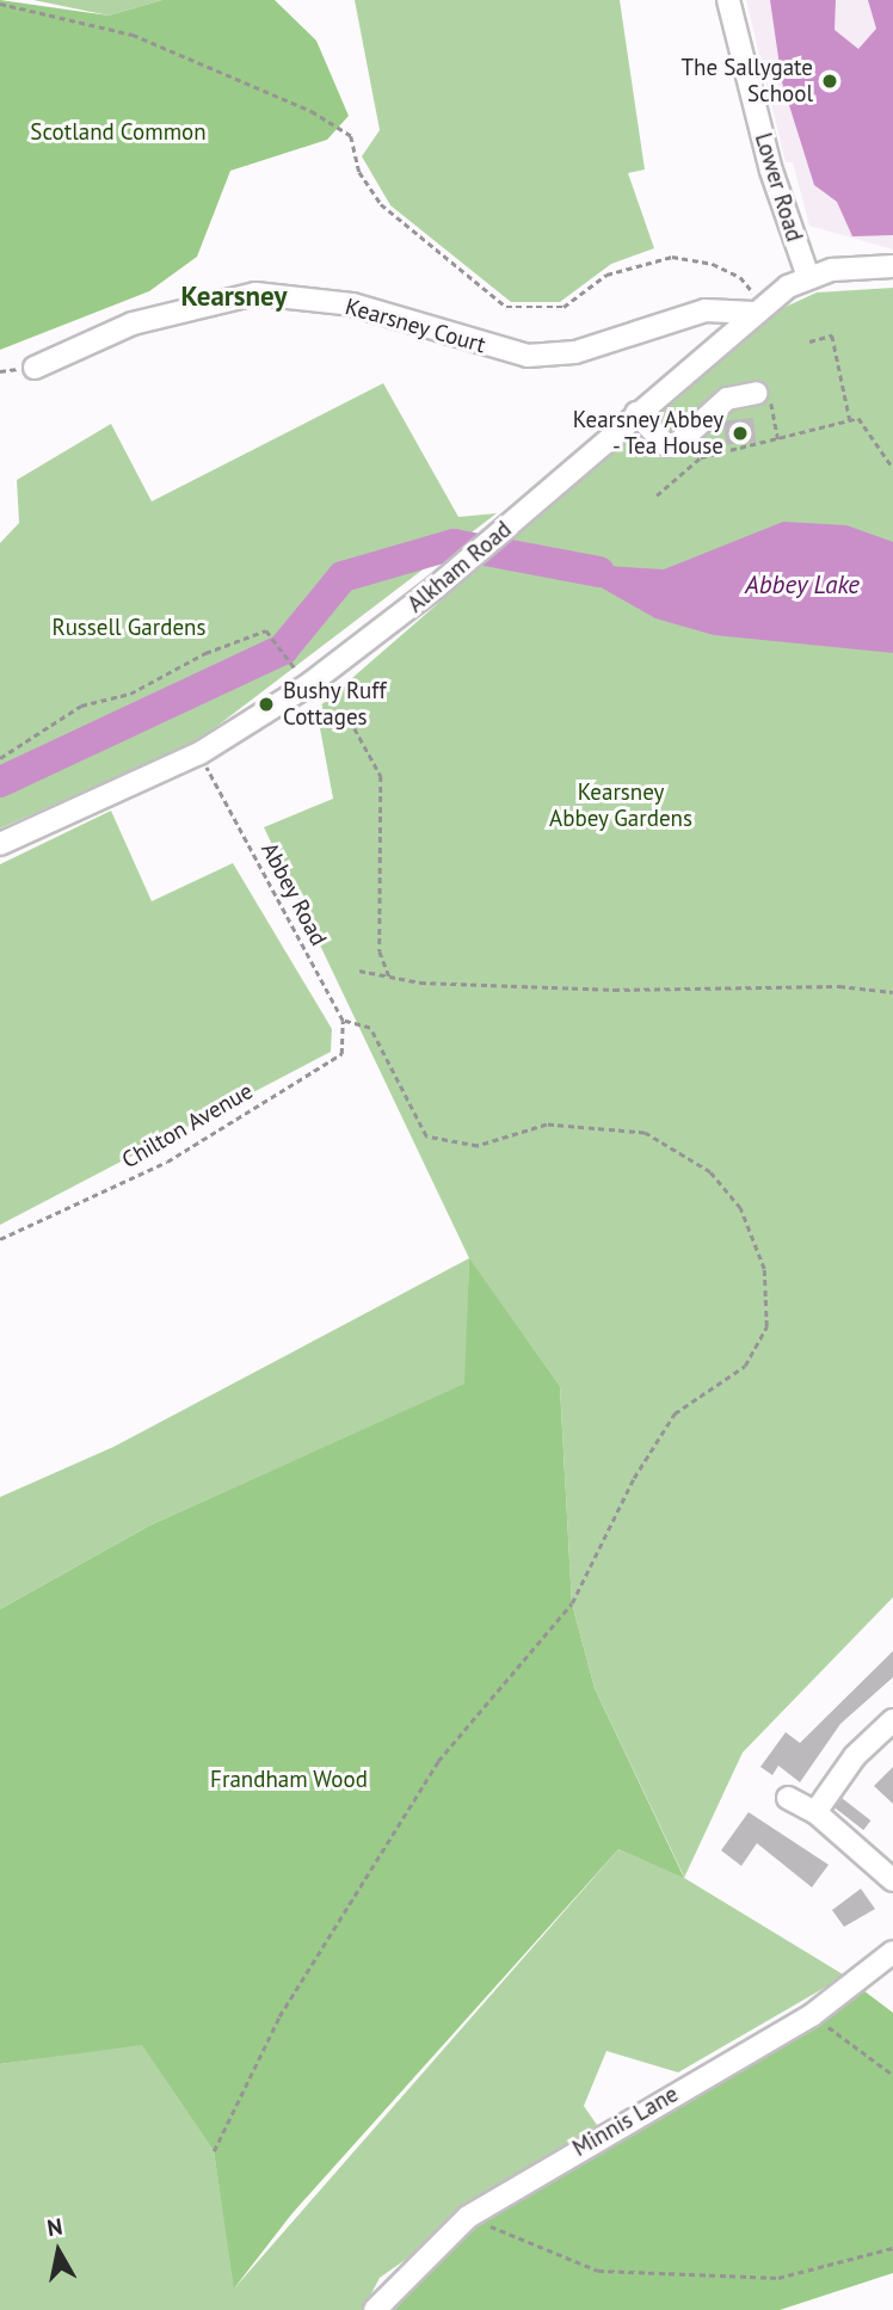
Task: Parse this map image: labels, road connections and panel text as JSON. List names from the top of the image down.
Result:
{
  "streets": {
    "street": [
      "Lower Road",
      "Kearsney Court",
      "Alkham Road",
      "Minnis Lane"
    ],
    "path": ["Abbey Road", "Chilton Avenue"]
  },
  "crossings": [
    ["Lower Road", "Alkham Road"],
    ["Kearsney Court", "Alkham Road"],
    ["Alkham Road", "Abbey Road"],
    ["Abbey Road", "Chilton Avenue"]
  ],
  "districts": ["Kearsney"],
  "water": ["Abbey Lake"],
  "parks": [
    "Scotland Common",
    "Russell Gardens",
    "Kearsney Abbey Gardens",
    "Frandham Wood"
  ],
  "places": ["The Sallygate School", "Kearsney Abbey - Tea House", "Bushy Ruff Cottages"],
  "north": "top"
}
